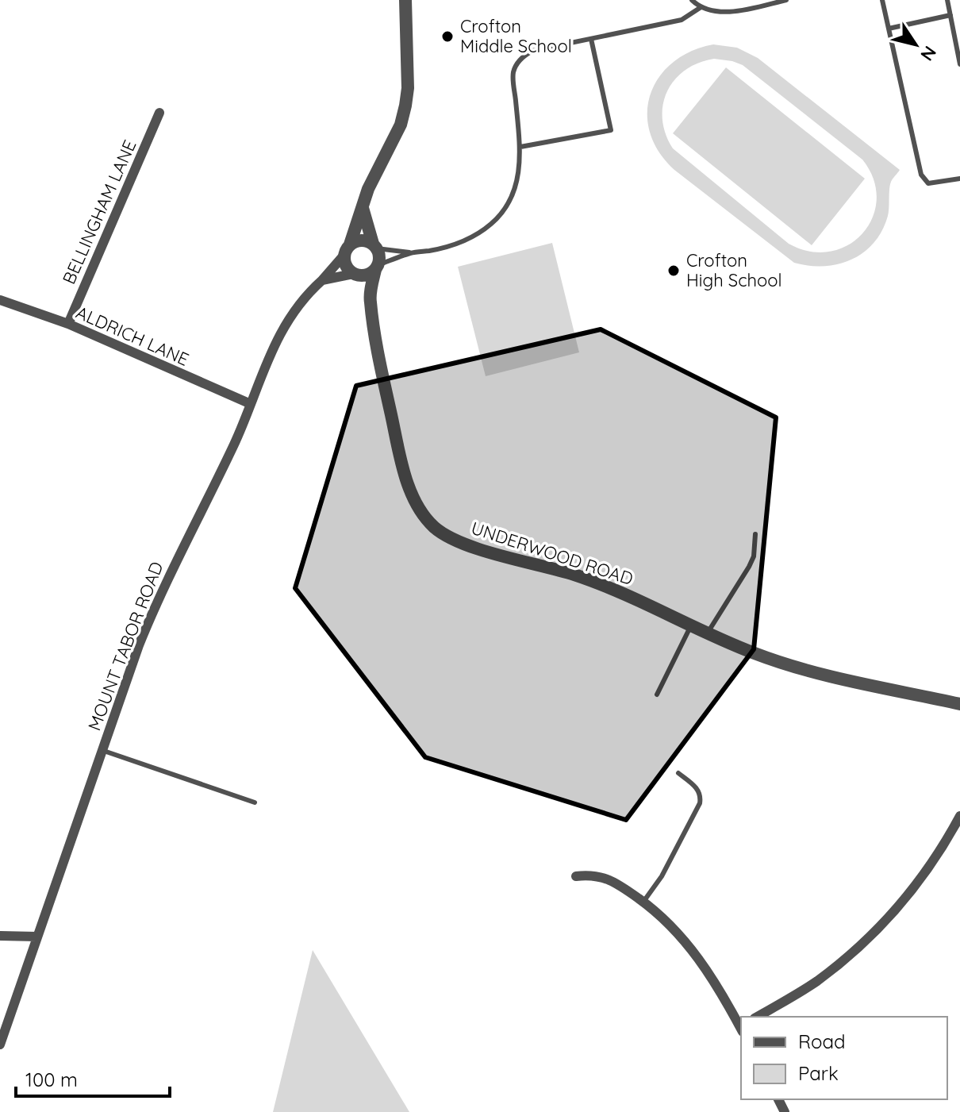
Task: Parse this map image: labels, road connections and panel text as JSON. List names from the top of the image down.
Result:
{
  "streets": {
    "street": [
      "BELLINGHAM LANE",
      "ALDRICH LANE",
      "UNDERWOOD ROAD",
      "MOUNT TABOR ROAD"
    ]
  },
  "crossings": [
    ["BELLINGHAM LANE", "ALDRICH LANE"],
    ["ALDRICH LANE", "MOUNT TABOR ROAD"],
    ["UNDERWOOD ROAD", "MOUNT TABOR ROAD"]
  ],
  "places": ["Crofton Middle School", "Crofton High School"],
  "legend": ["Road", "Park"],
  "scale_bar": "100 m",
  "north": "bottom right"
}
